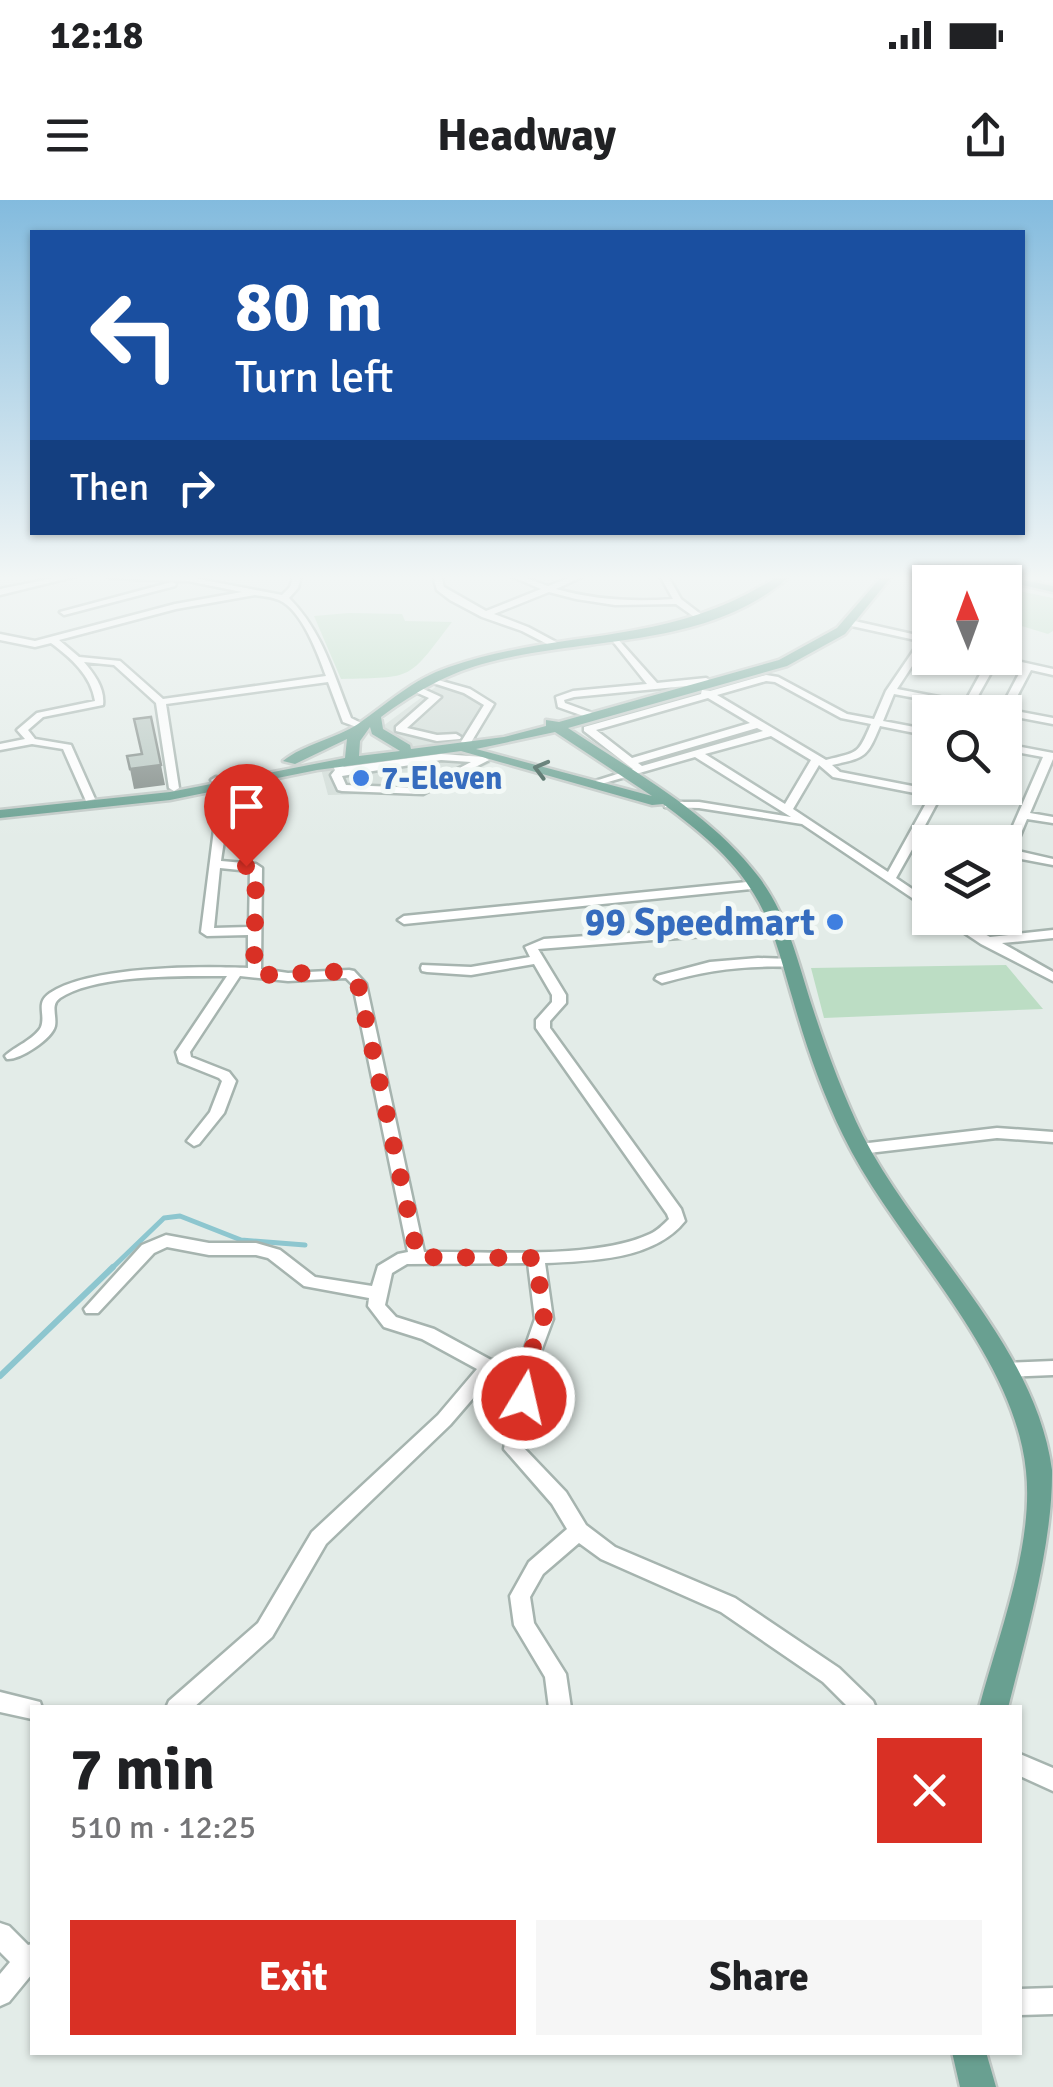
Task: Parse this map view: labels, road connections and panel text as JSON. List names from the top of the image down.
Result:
{
  "places": ["7-Eleven", "99 Speedmart"],
  "north": "top",
  "page": {
    "status": "12:18",
    "header": "Headway",
    "turn": ["80 m", "Turn left"],
    "then": "Then",
    "heading": ["7 min", "510 m · 12:25"],
    "buttons": ["Exit", "Share"]
  }
}
